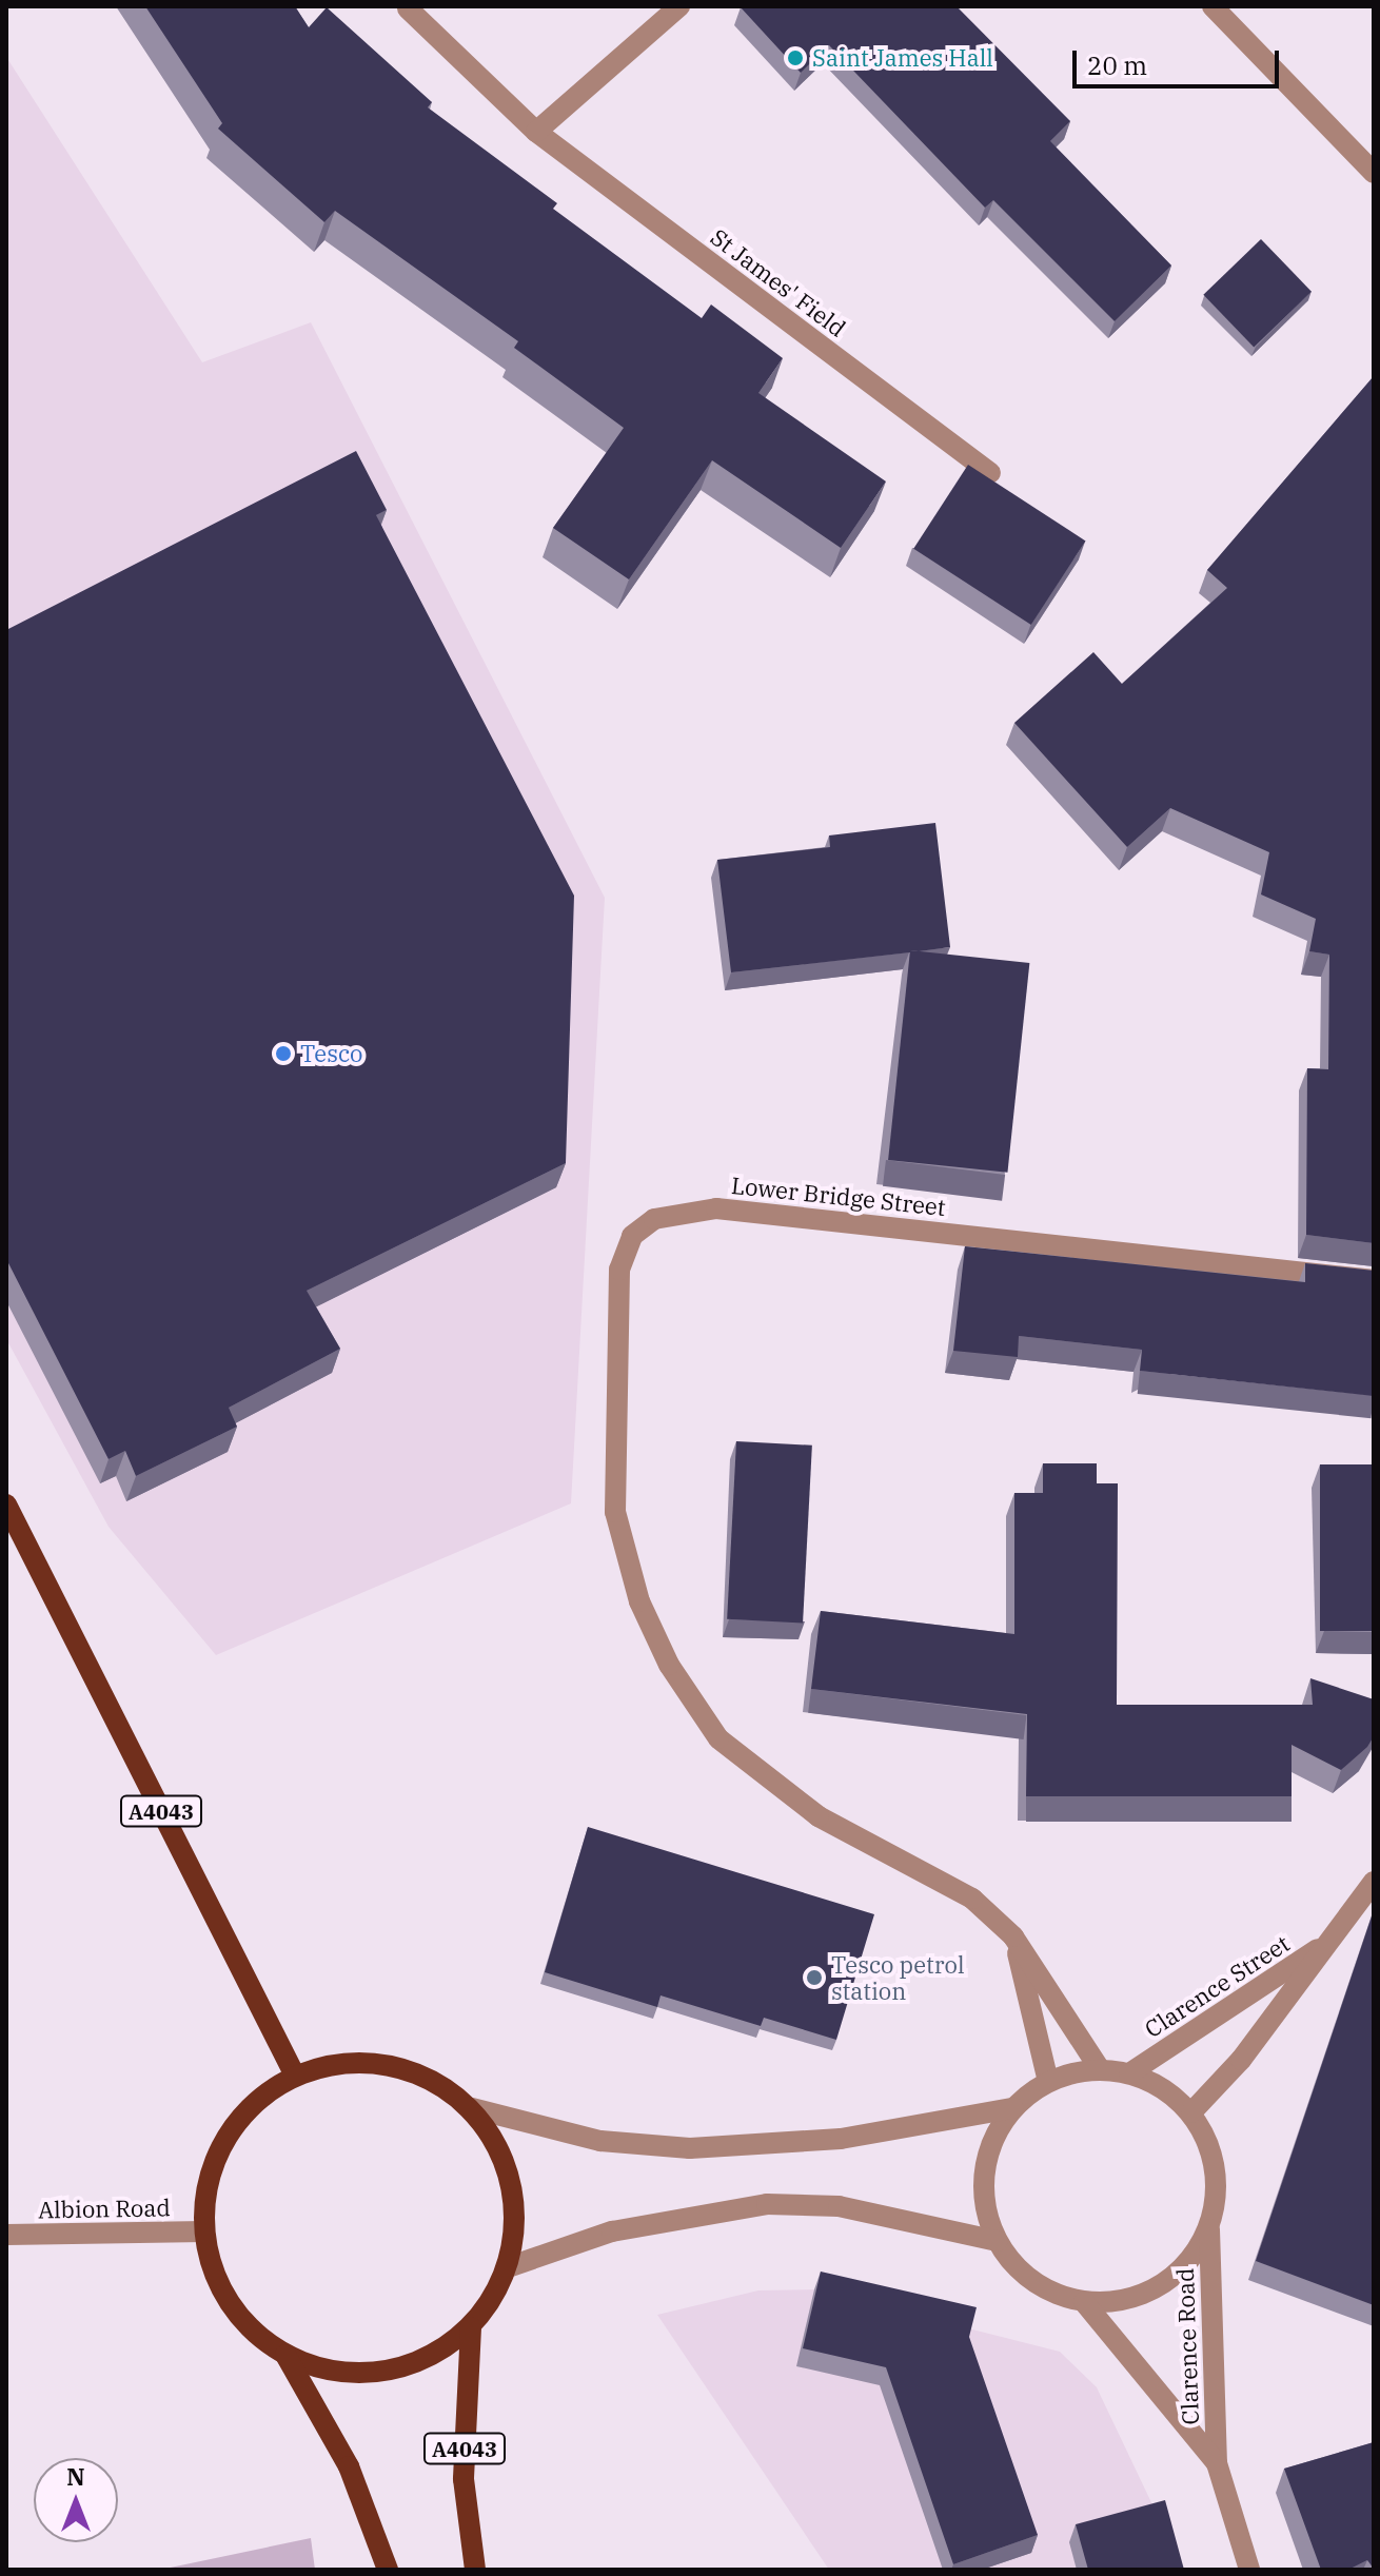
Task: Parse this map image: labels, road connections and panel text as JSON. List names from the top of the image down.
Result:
{
  "streets": {
    "main road": ["A4043"],
    "street": [
      "St James' Field",
      "Lower Bridge Street",
      "Clarence Street",
      "Albion Road",
      "Clarence Road"
    ]
  },
  "crossings": [
    ["Lower Bridge Street", "Clarence Street"],
    ["Lower Bridge Street", "Clarence Road"],
    ["Clarence Street", "Clarence Road"]
  ],
  "places": ["Saint James Hall", "Tesco", "Tesco petrol station"],
  "scale_bar": "20 m",
  "north": "top"
}
